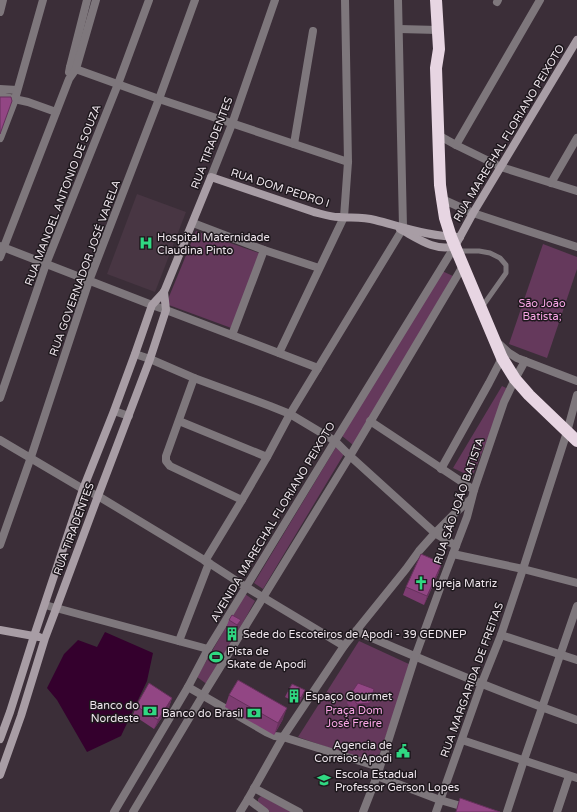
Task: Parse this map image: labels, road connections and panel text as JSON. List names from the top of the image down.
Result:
{
  "streets": {
    "street": [
      "RUA MARECHAL FLORIANO PEIXOTO",
      "RUA TIRADENTES",
      "RUA DOM PEDRO I",
      "RUA MANOEL ANTONIO DE SOUZA",
      "RUA GOVERNADOR JOSÉ VARELA",
      "RUA SÃO JOÃO BATISTA",
      "AVENIDA MARECHAL FLORIANO PEIXOTO",
      "RUA MARGARIDA DE FREITAS"
    ]
  },
  "crossings": [
    ["RUA MARECHAL FLORIANO PEIXOTO", "RUA DOM PEDRO I"],
    ["RUA MARECHAL FLORIANO PEIXOTO", "AVENIDA MARECHAL FLORIANO PEIXOTO"],
    ["RUA TIRADENTES", "RUA DOM PEDRO I"],
    ["RUA DOM PEDRO I", "AVENIDA MARECHAL FLORIANO PEIXOTO"]
  ],
  "parks": ["São João Batista;", "Praça Dom José Freire"],
  "places": {
    "hospital": ["Hospital Maternidade Claudina Pinto"],
    "church": ["Igreja Matriz"],
    "building": ["Sede do Escoteiros de Apodi - 39 GEDNEP", "Espaço Gourmet"],
    "sports": ["Pista de Skate de Apodi"],
    "bank": ["Banco do Nordeste", "Banco do Brasil"],
    "public building": ["Agencia de Correios Apodi"],
    "school or university": ["Escola Estadual Professor Gerson Lopes"]
  }
}
